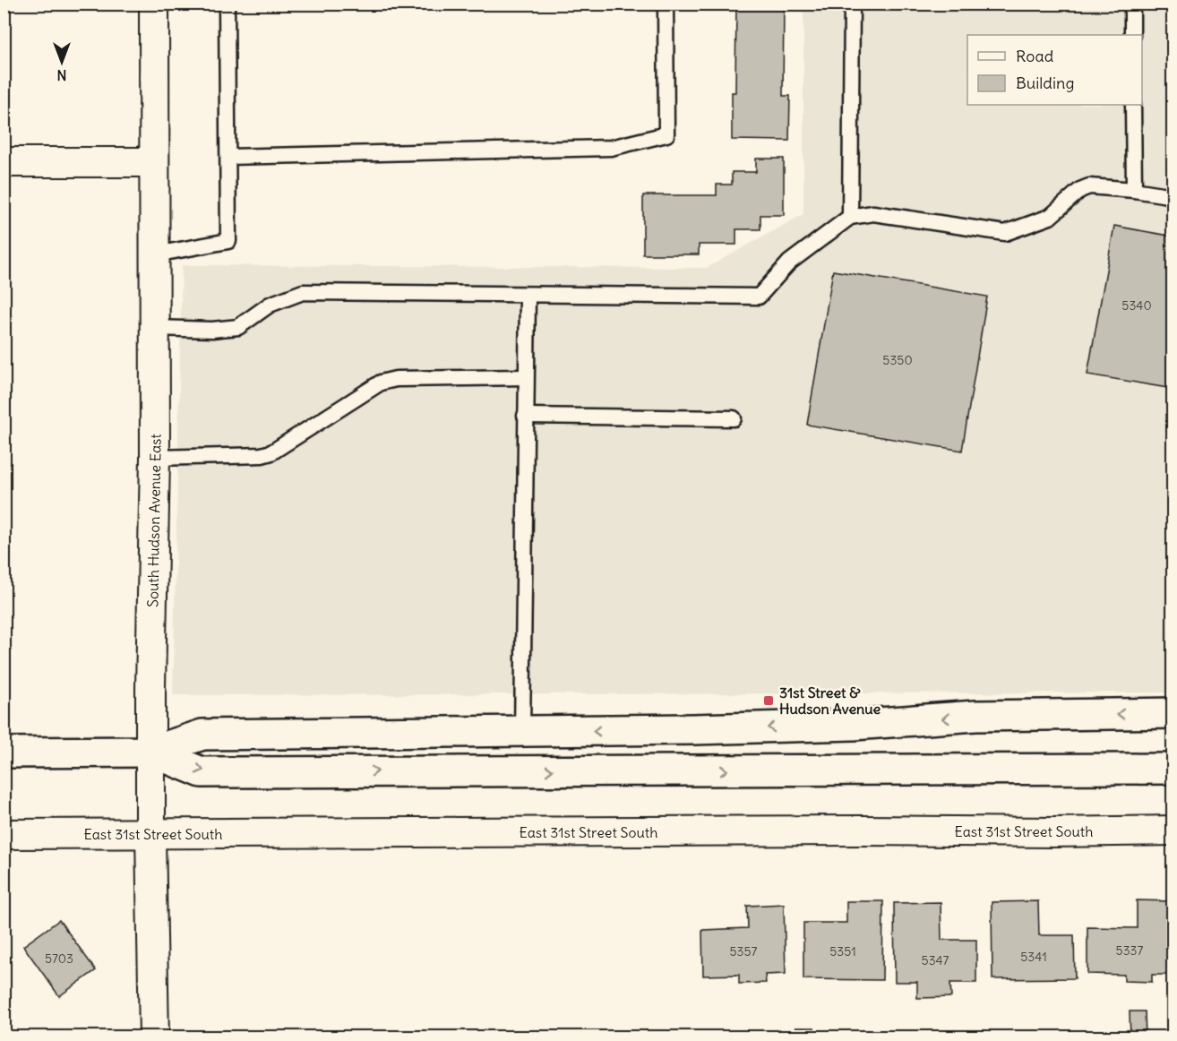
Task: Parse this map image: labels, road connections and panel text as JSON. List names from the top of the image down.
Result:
{
  "streets": {
    "street": ["South Hudson Avenue East", "East 31st Street South"]
  },
  "crossings": [
    ["South Hudson Avenue East", "East 31st Street South"]
  ],
  "places": {
    "transit": ["31st Street & Hudson Avenue"]
  },
  "house_numbers": [
    "5340",
    "5350",
    "5337",
    "5357",
    "5351",
    "5341",
    "5703",
    "5347"
  ],
  "legend": ["Road", "Building"],
  "north": "bottom"
}
